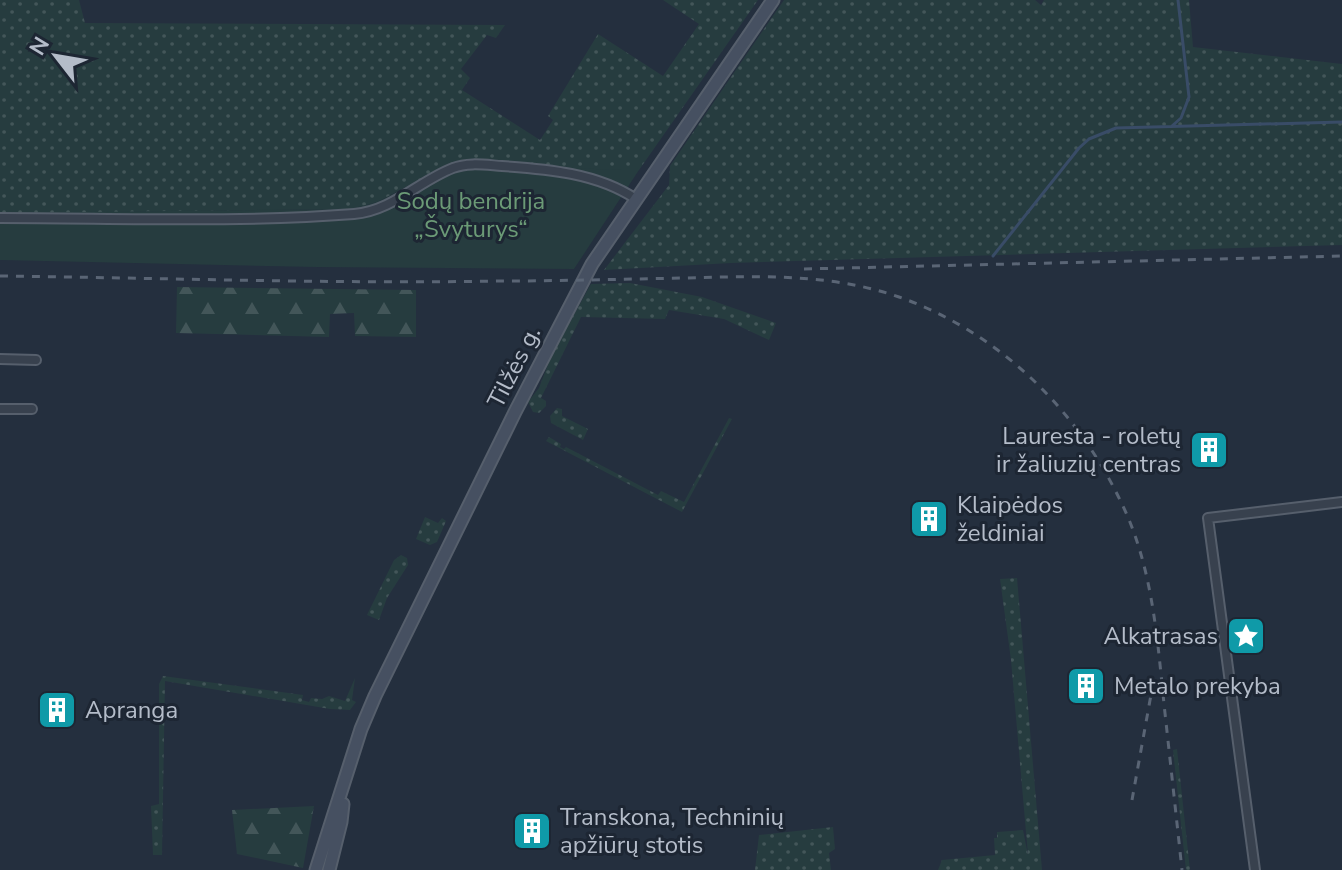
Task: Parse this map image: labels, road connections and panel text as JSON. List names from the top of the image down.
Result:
{
  "streets": {
    "main road": ["Tilžės g."]
  },
  "parks": ["Sodų bendrija „Švyturys“"],
  "places": {
    "building": [
      "Lauresta - roletų ir žaliuzių centras",
      "Klaipėdos želdiniai",
      "Metalo prekyba",
      "Apranga",
      "Transkona, Techninių apžiūrų stotis"
    ],
    "place": ["Alkatrasas"]
  },
  "north": "top left"
}
